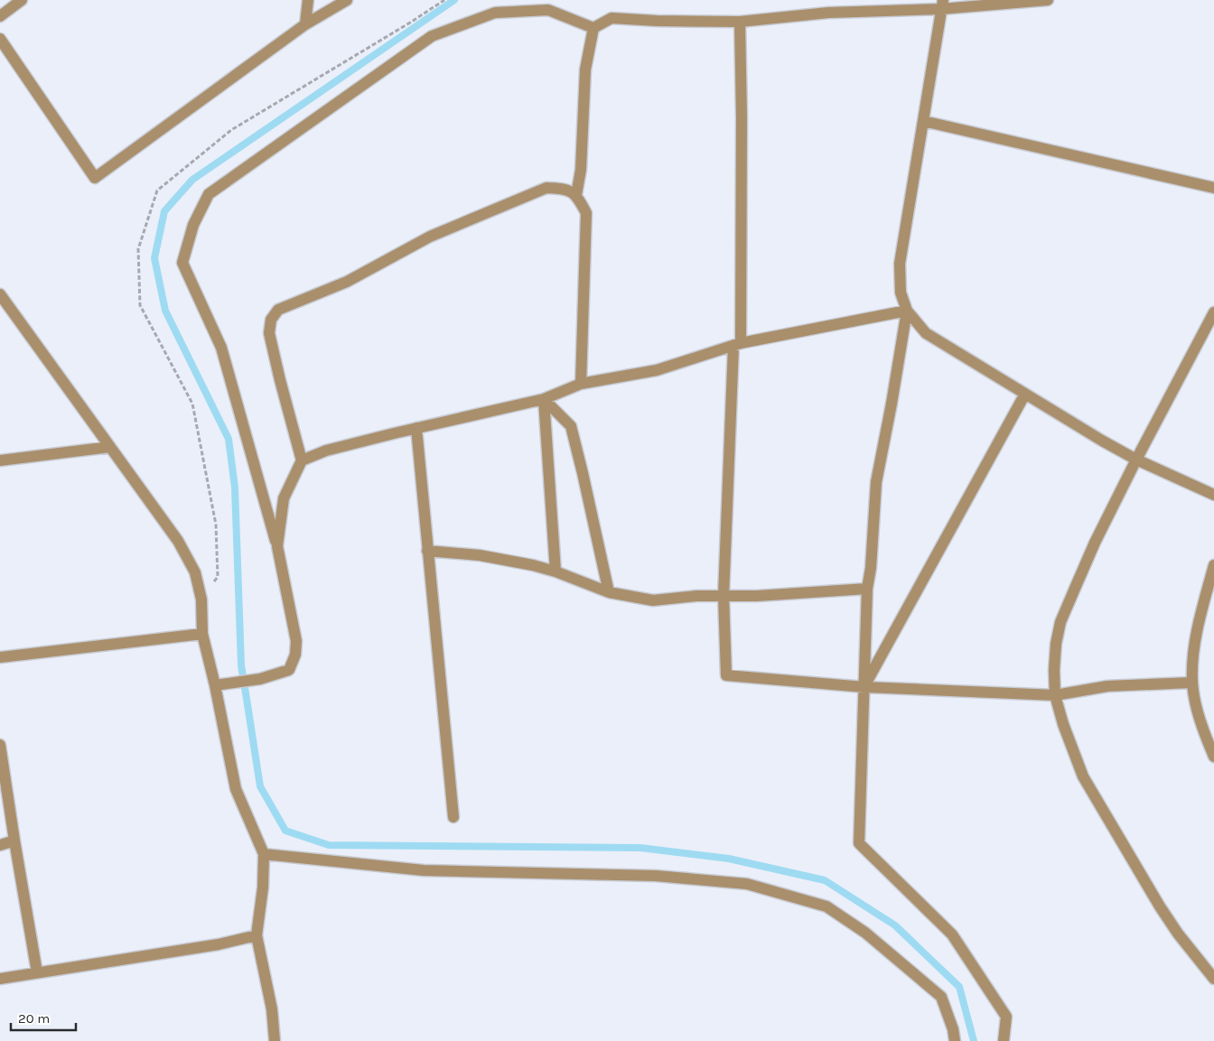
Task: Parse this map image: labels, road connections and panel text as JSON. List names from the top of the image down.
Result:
{
  "scale_bar": "20 m"
}
